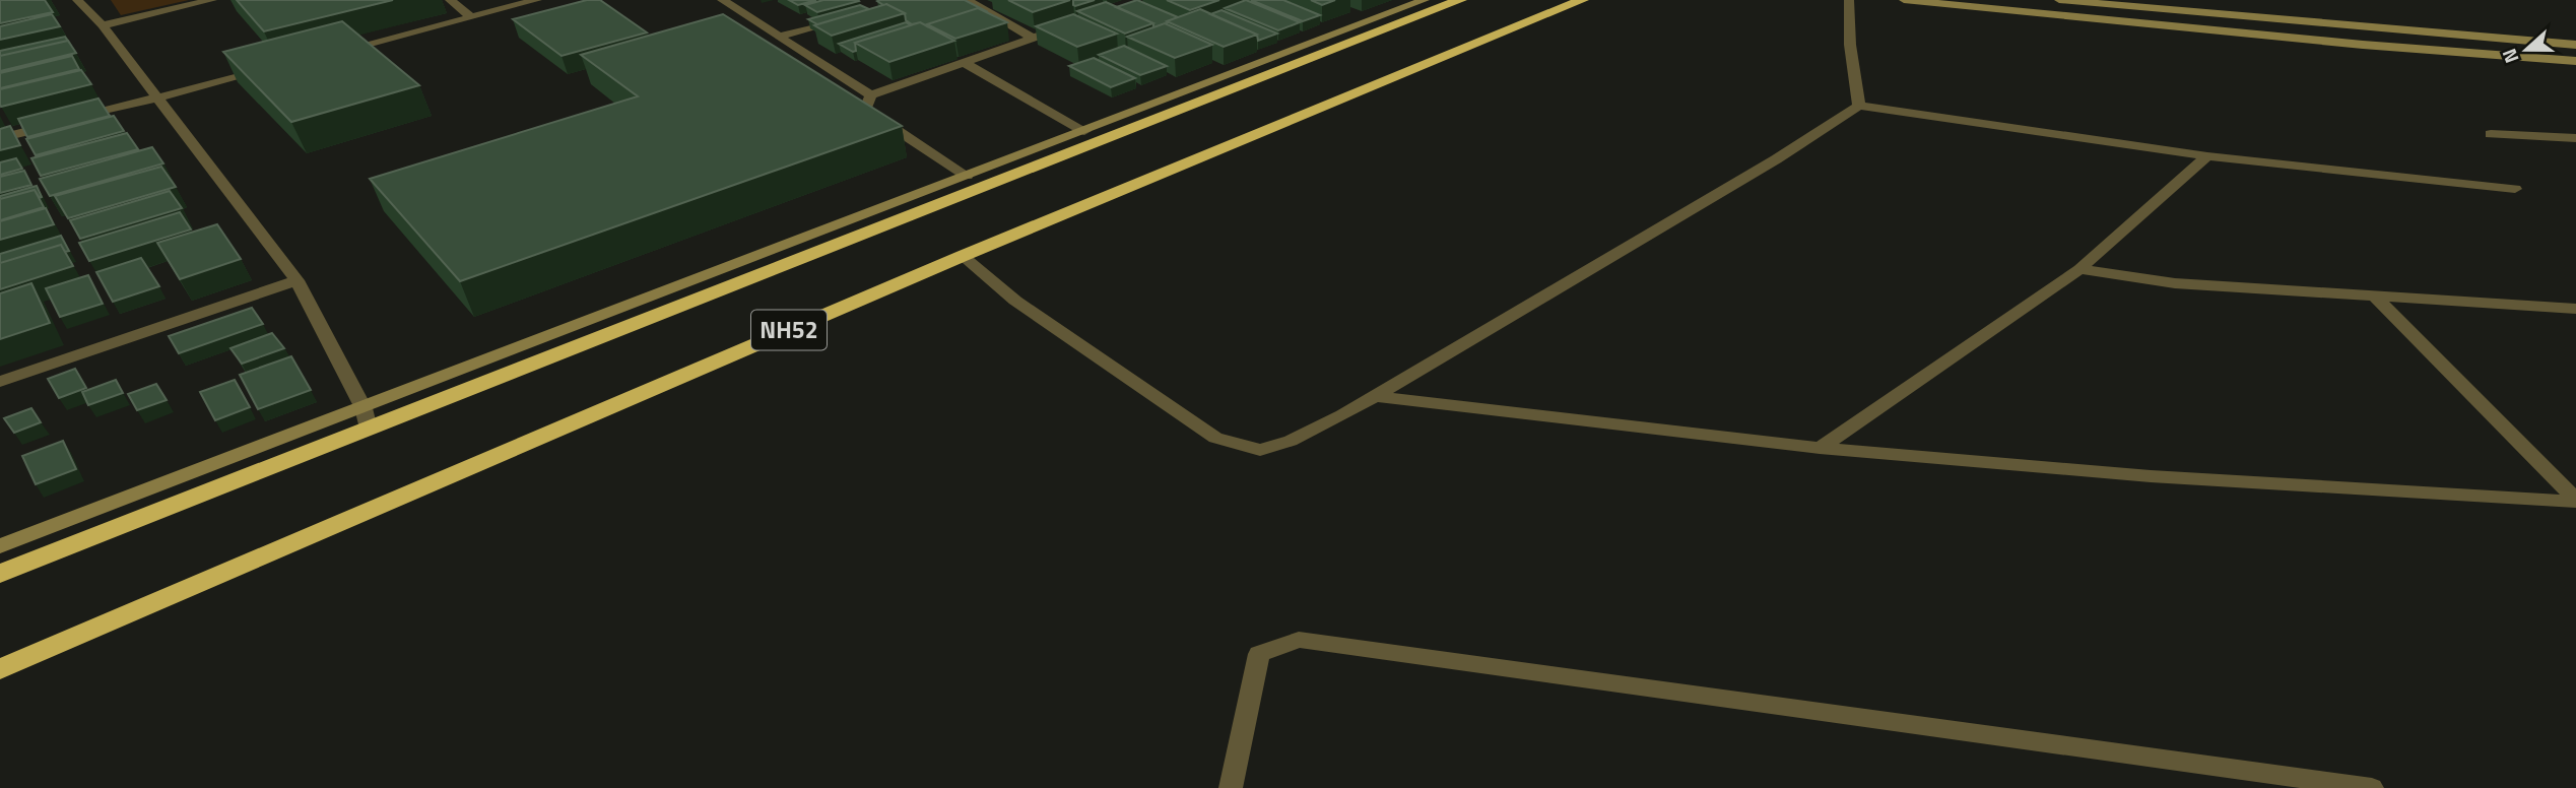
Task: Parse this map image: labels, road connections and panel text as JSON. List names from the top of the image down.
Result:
{
  "streets": {
    "highway": ["NH52"]
  },
  "north": "left"
}
